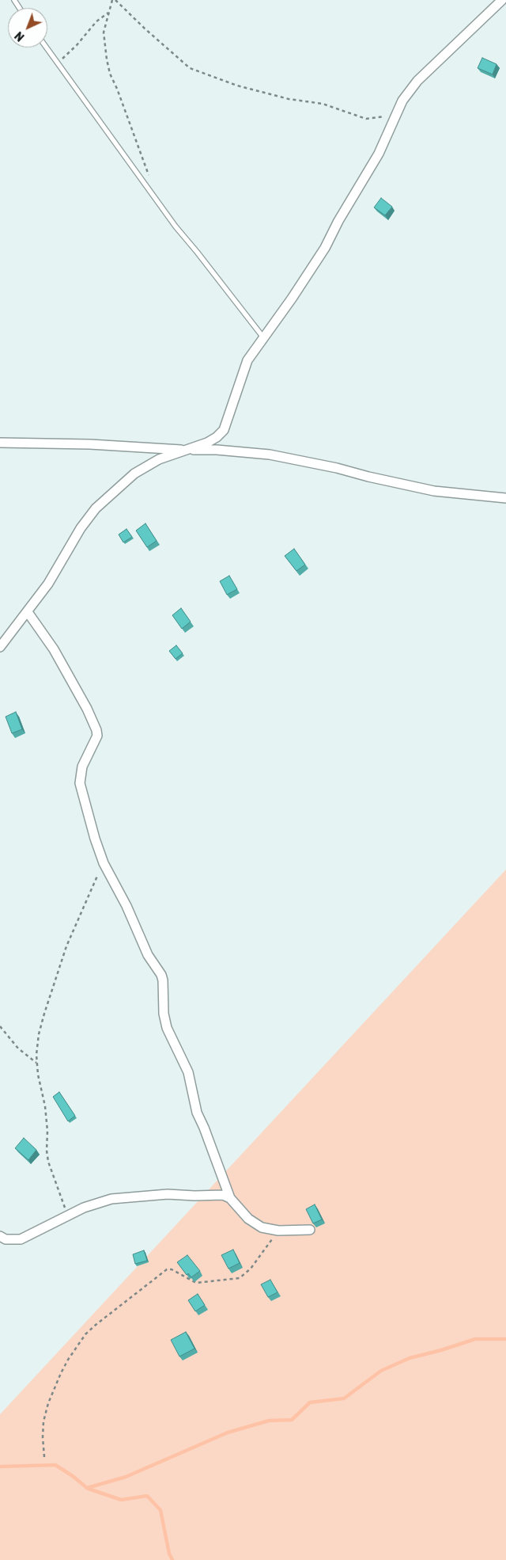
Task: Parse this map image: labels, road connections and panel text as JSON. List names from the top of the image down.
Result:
{
  "north": "bottom left"
}
